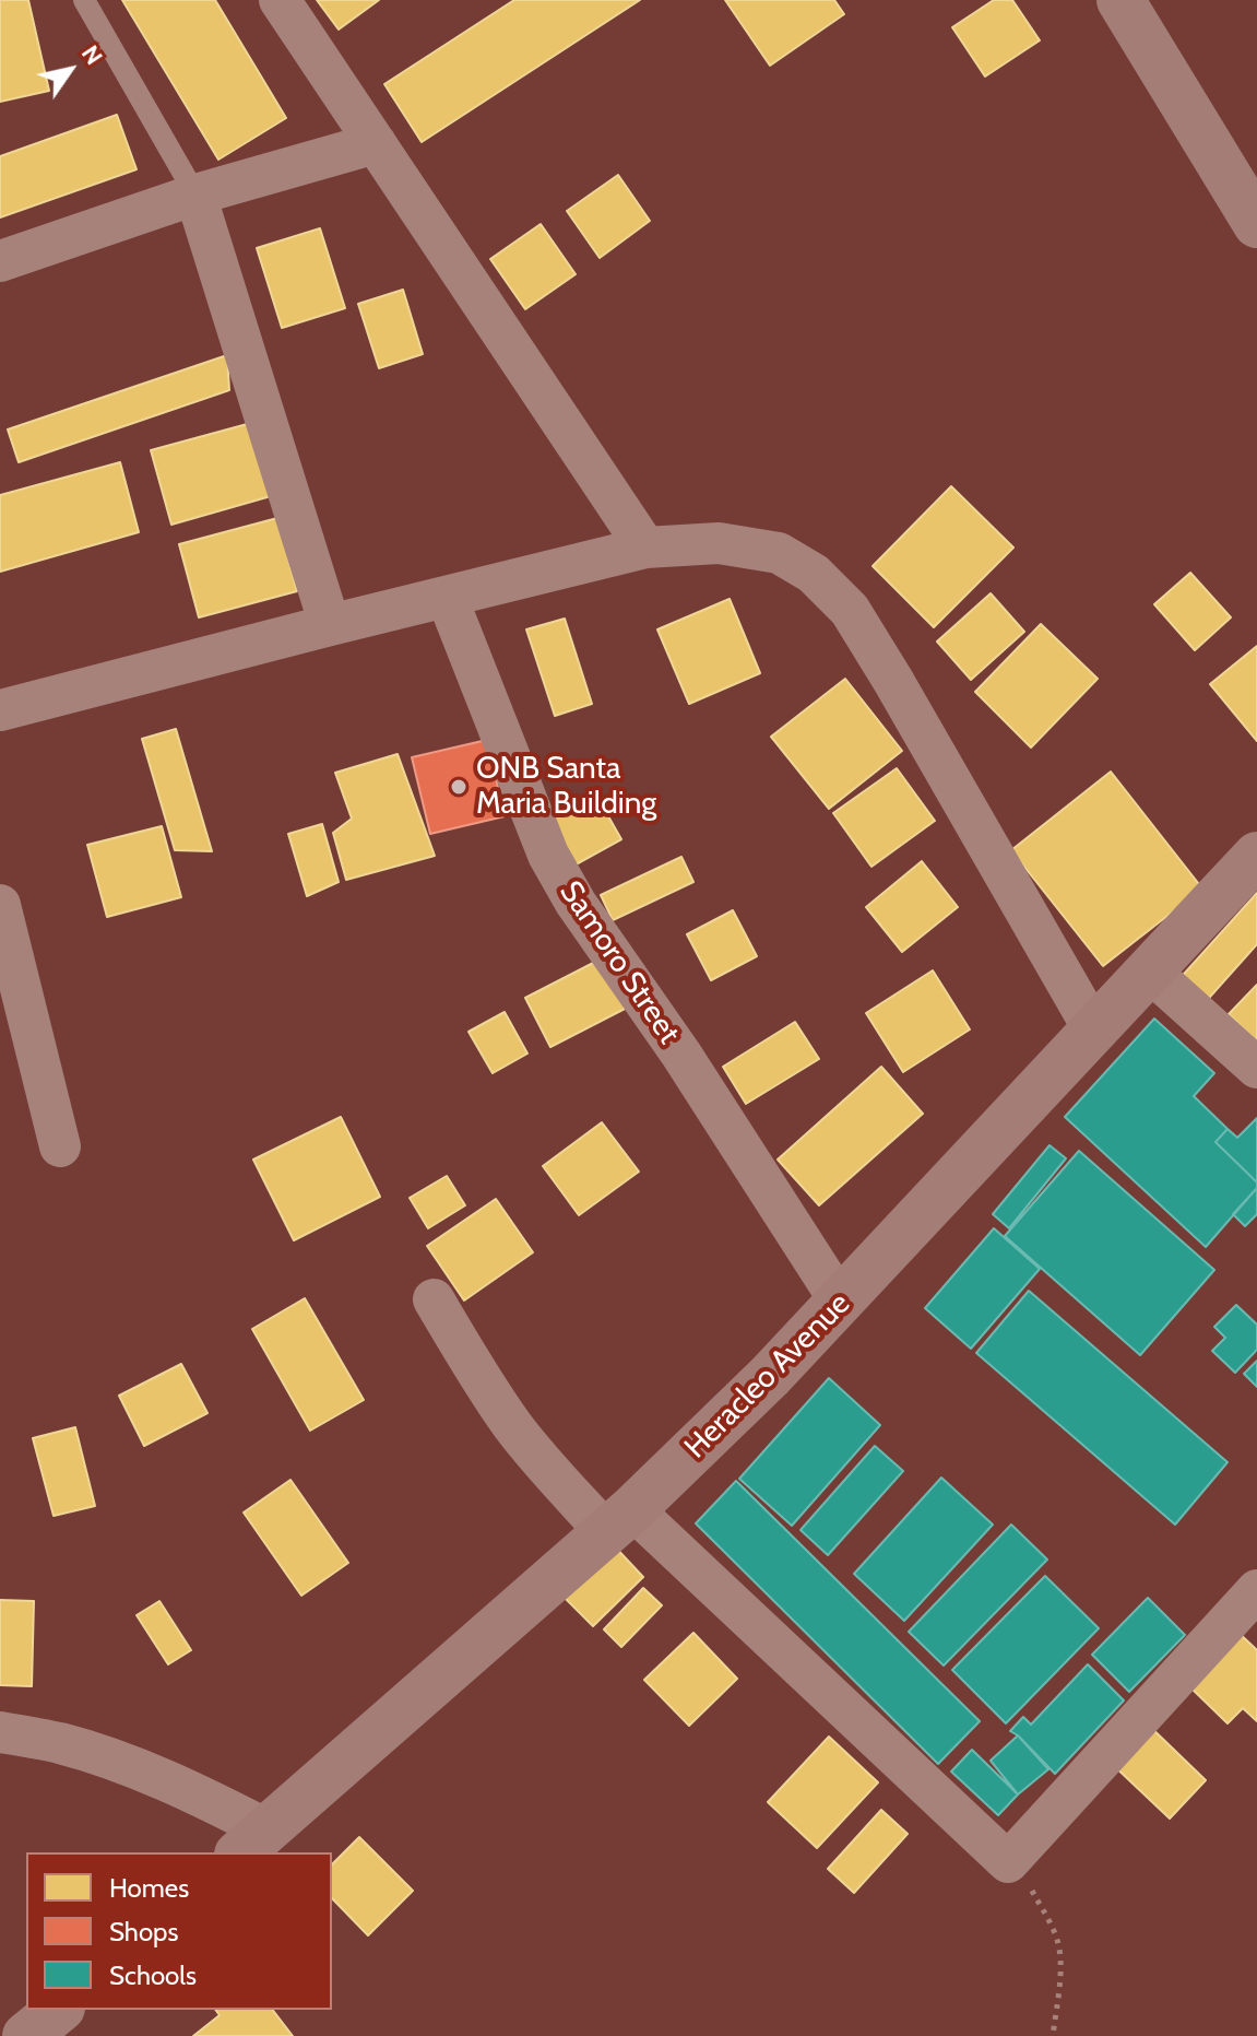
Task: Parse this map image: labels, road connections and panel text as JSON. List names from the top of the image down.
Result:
{
  "streets": {
    "street": ["Samoro Street", "Heracleo Avenue"]
  },
  "crossings": [
    ["Samoro Street", "Heracleo Avenue"]
  ],
  "places": ["ONB Santa Maria Building"],
  "legend": ["Homes", "Shops", "Schools"],
  "north": "top right"
}
